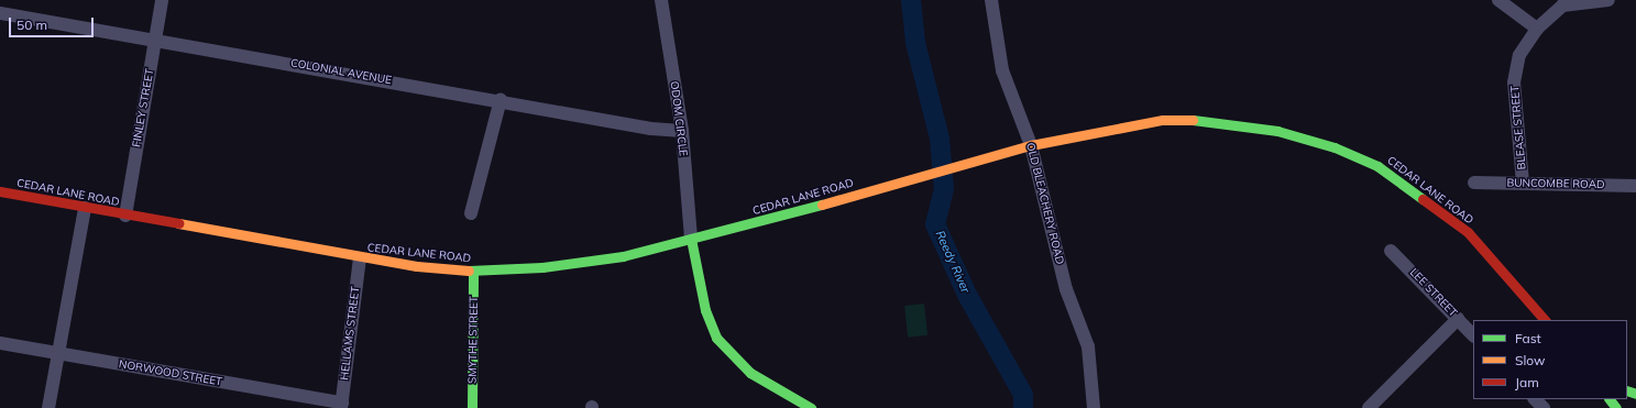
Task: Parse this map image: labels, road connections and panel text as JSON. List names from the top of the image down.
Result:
{
  "streets": {
    "main road": ["CEDAR LANE ROAD", "SMYTHE STREET"],
    "street": [
      "COLONIAL AVENUE",
      "FINLEY STREET",
      "ODOM CIRCLE",
      "BLEASE STREET",
      "BUNCOMBE ROAD",
      "OLD BLEACHERY ROAD",
      "LEE STREET",
      "HELLAMS STREET",
      "NORWOOD STREET"
    ]
  },
  "crossings": [
    ["COLONIAL AVENUE", "FINLEY STREET"],
    ["COLONIAL AVENUE", "ODOM CIRCLE"],
    ["FINLEY STREET", "CEDAR LANE ROAD"],
    ["ODOM CIRCLE", "CEDAR LANE ROAD"],
    ["BLEASE STREET", "BUNCOMBE ROAD"],
    ["CEDAR LANE ROAD", "OLD BLEACHERY ROAD"],
    ["CEDAR LANE ROAD", "HELLAMS STREET"],
    ["CEDAR LANE ROAD", "SMYTHE STREET"],
    ["HELLAMS STREET", "NORWOOD STREET"]
  ],
  "water": ["Reedy River"],
  "legend": ["Fast", "Slow", "Jam"],
  "scale_bar": "50 m"
}
